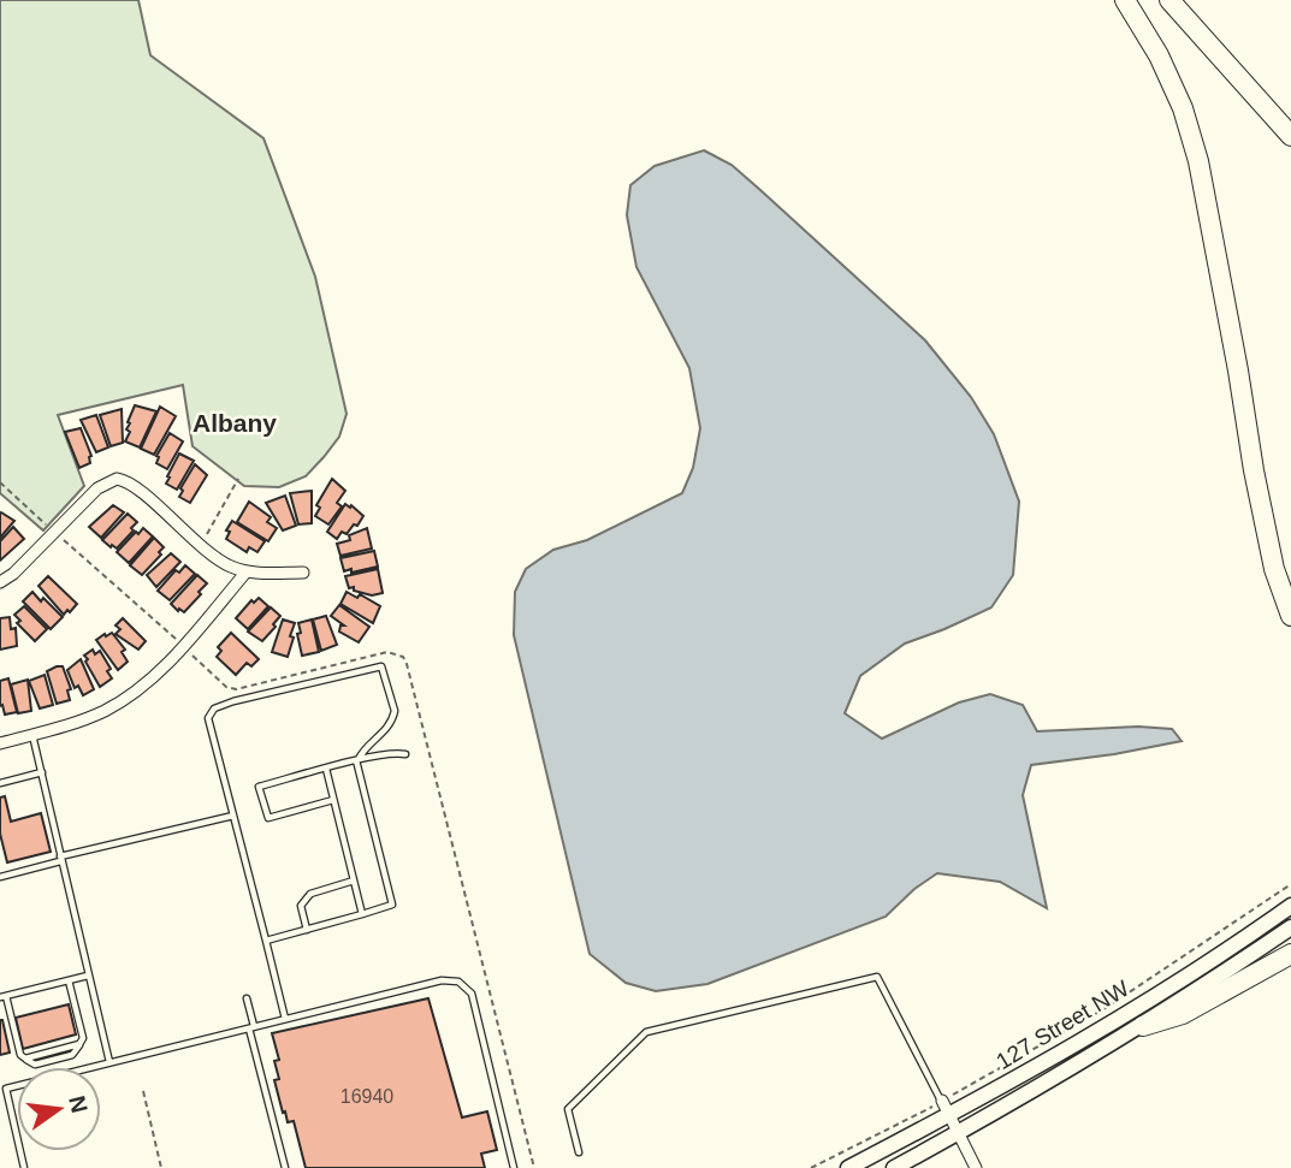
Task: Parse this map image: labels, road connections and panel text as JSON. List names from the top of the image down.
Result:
{
  "streets": {
    "main road": ["127 Street NW"]
  },
  "districts": ["Albany"],
  "house_numbers": ["16940"],
  "north": "right"
}
